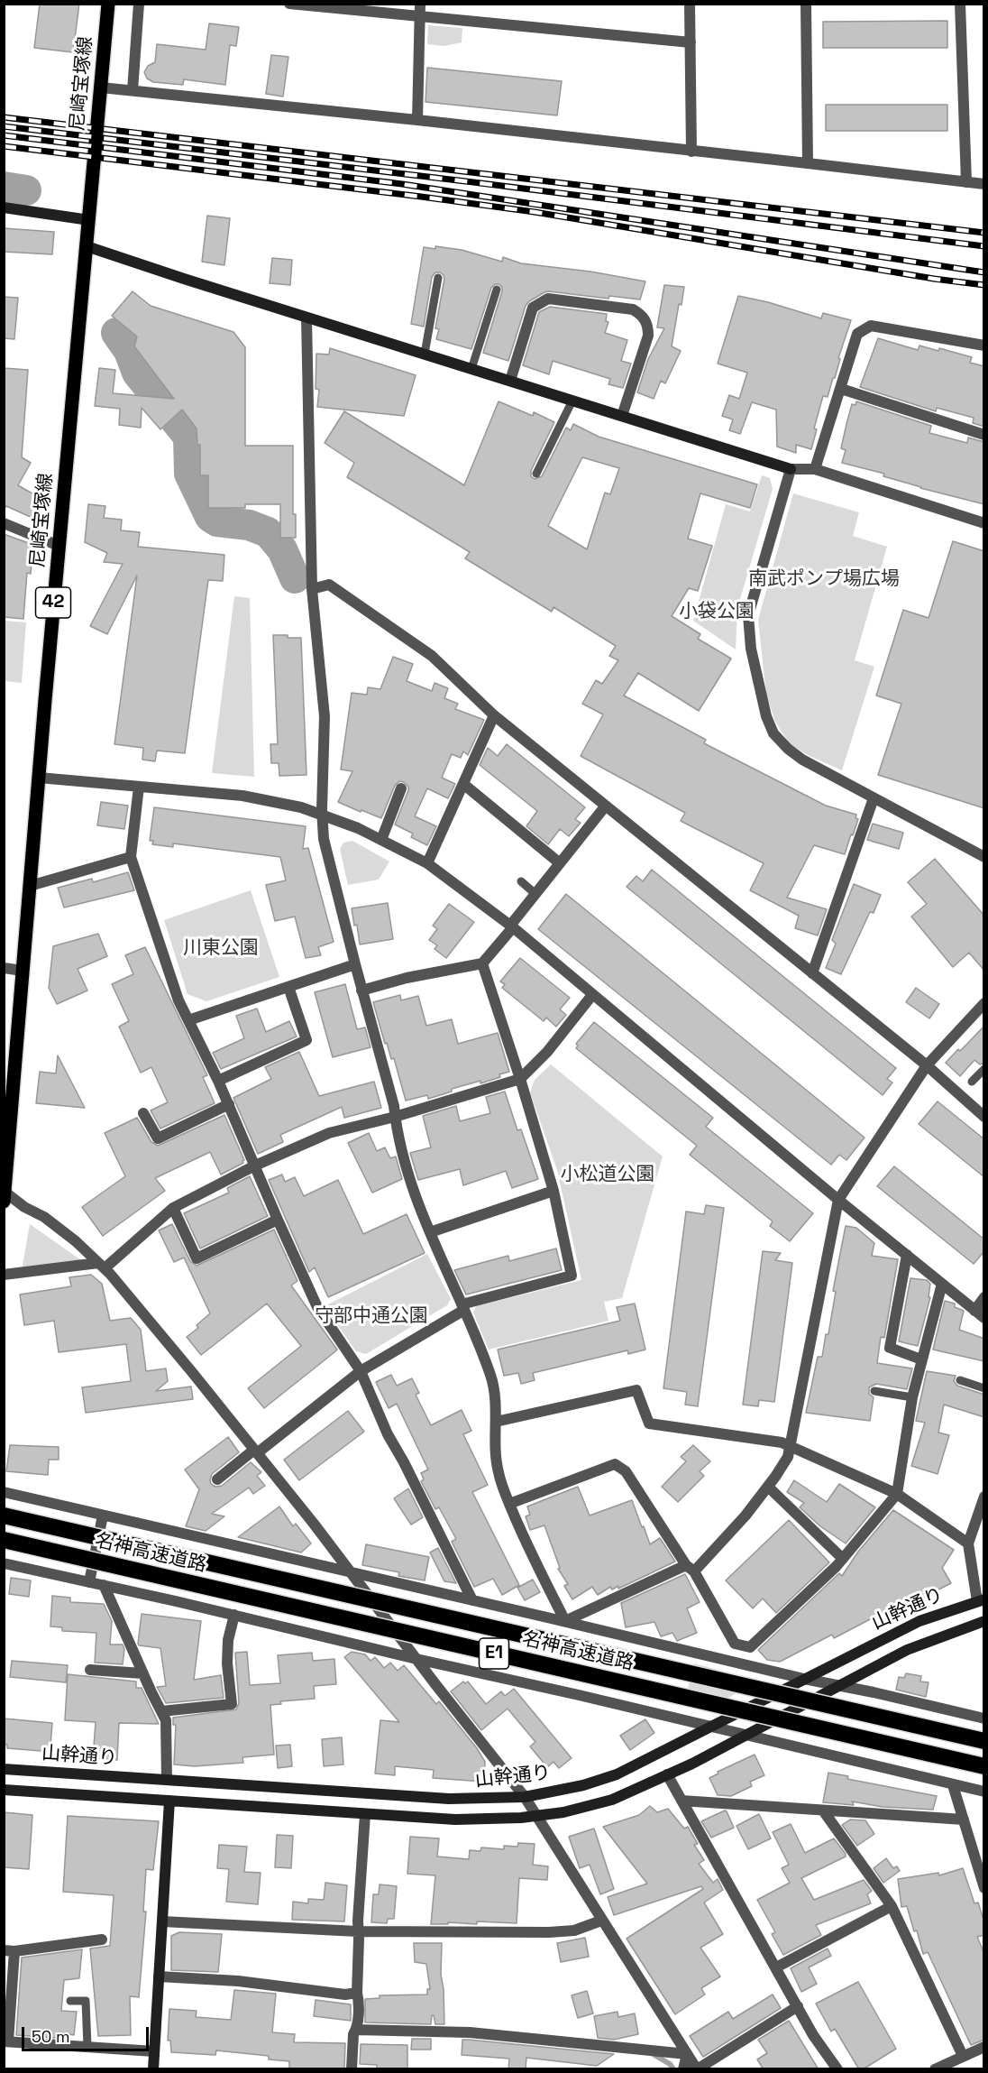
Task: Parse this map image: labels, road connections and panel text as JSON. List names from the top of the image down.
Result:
{
  "streets": {
    "highway": ["名神高速道路", "E1"],
    "main road": ["尼崎宝塚線", "42"],
    "street": ["山幹通り"]
  },
  "parks": [
    "南武ポンプ場広場",
    "小袋公園",
    "川東公園",
    "小松道公園",
    "守部中通公園"
  ],
  "scale_bar": "50 m"
}
